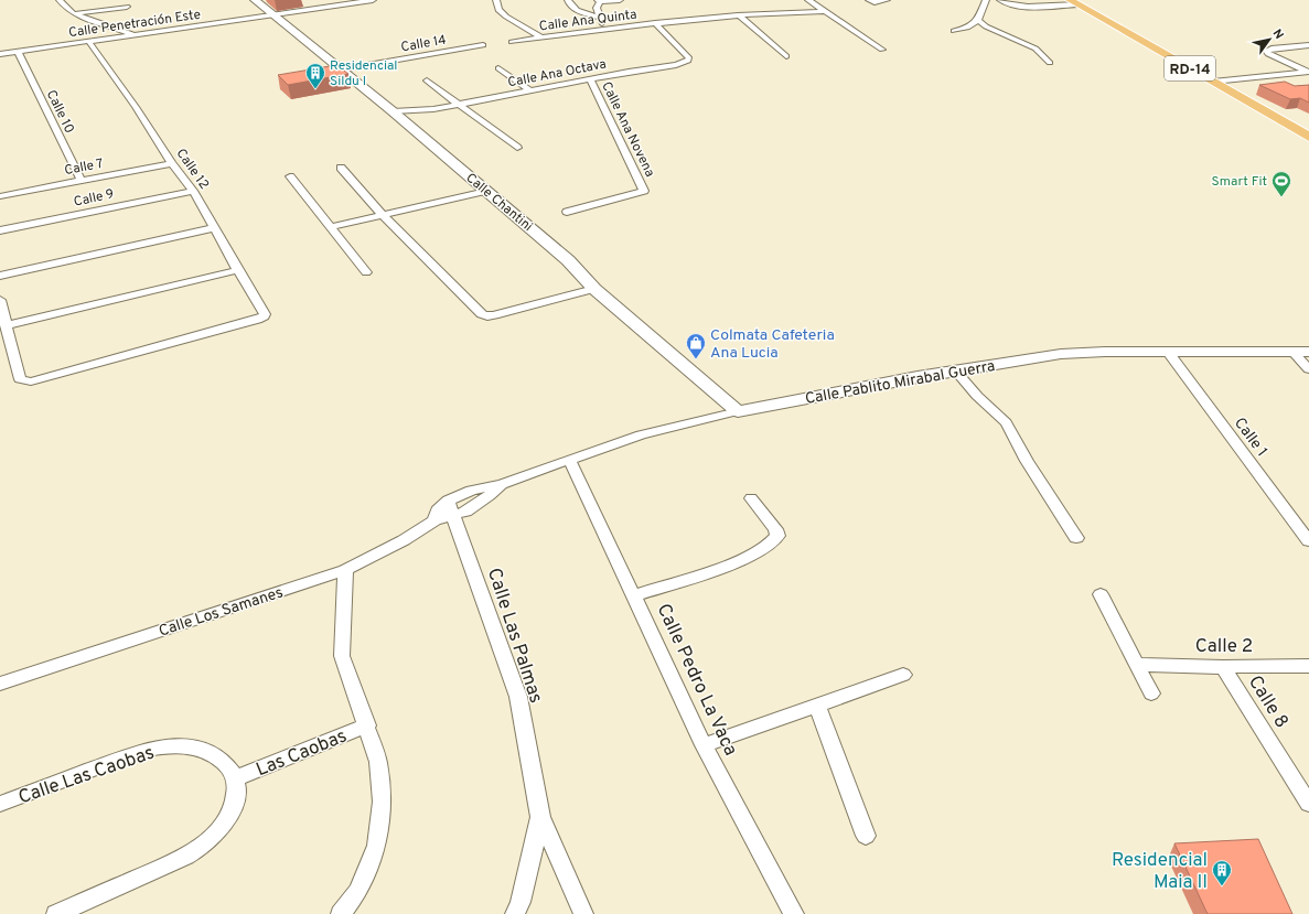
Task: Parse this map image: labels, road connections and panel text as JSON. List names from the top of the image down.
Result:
{
  "streets": {
    "main road": ["RD-14"],
    "street": [
      "Calle Ana Quinta",
      "Calle Penetración Este",
      "Calle 14",
      "Calle Ana Octava",
      "Calle 10",
      "Calle Ana Novena",
      "Calle 7",
      "Calle 12",
      "Calle 9",
      "Calle Chantini",
      "Calle Pablito Mirabal Guerra",
      "Calle 1",
      "Calle Los Samanes",
      "Calle Las Palmas",
      "Calle 2",
      "Calle Pedro La Vaca",
      "Calle 8",
      "Las Caobas",
      "Calle Las Caobas"
    ]
  },
  "crossings": [
    ["Calle Ana Quinta", "Calle Ana Octava"],
    ["Calle Penetración Este", "Calle 10"],
    ["Calle Penetración Este", "Calle 12"],
    ["Calle Penetración Este", "Calle Chantini"],
    ["Calle 14", "Calle Chantini"],
    ["Calle Ana Octava", "Calle Ana Novena"],
    ["Calle Ana Octava", "Calle Chantini"],
    ["Calle 10", "Calle 7"],
    ["Calle 7", "Calle 12"],
    ["Calle 12", "Calle 9"],
    ["Calle Chantini", "Calle Pablito Mirabal Guerra"],
    ["Calle Pablito Mirabal Guerra", "Calle 1"],
    ["Calle Pablito Mirabal Guerra", "Calle Los Samanes"],
    ["Calle Pablito Mirabal Guerra", "Calle Pedro La Vaca"],
    ["Calle Los Samanes", "Calle Las Palmas"],
    ["Calle 2", "Calle 8"],
    ["Las Caobas", "Calle Las Caobas"]
  ],
  "places": {
    "building": ["Residencial Sildu I", "Residencial Maia II"],
    "sports": ["Smart Fit"],
    "shop": ["Colmata Cafeteria Ana Lucia"]
  },
  "north": "top right"
}
